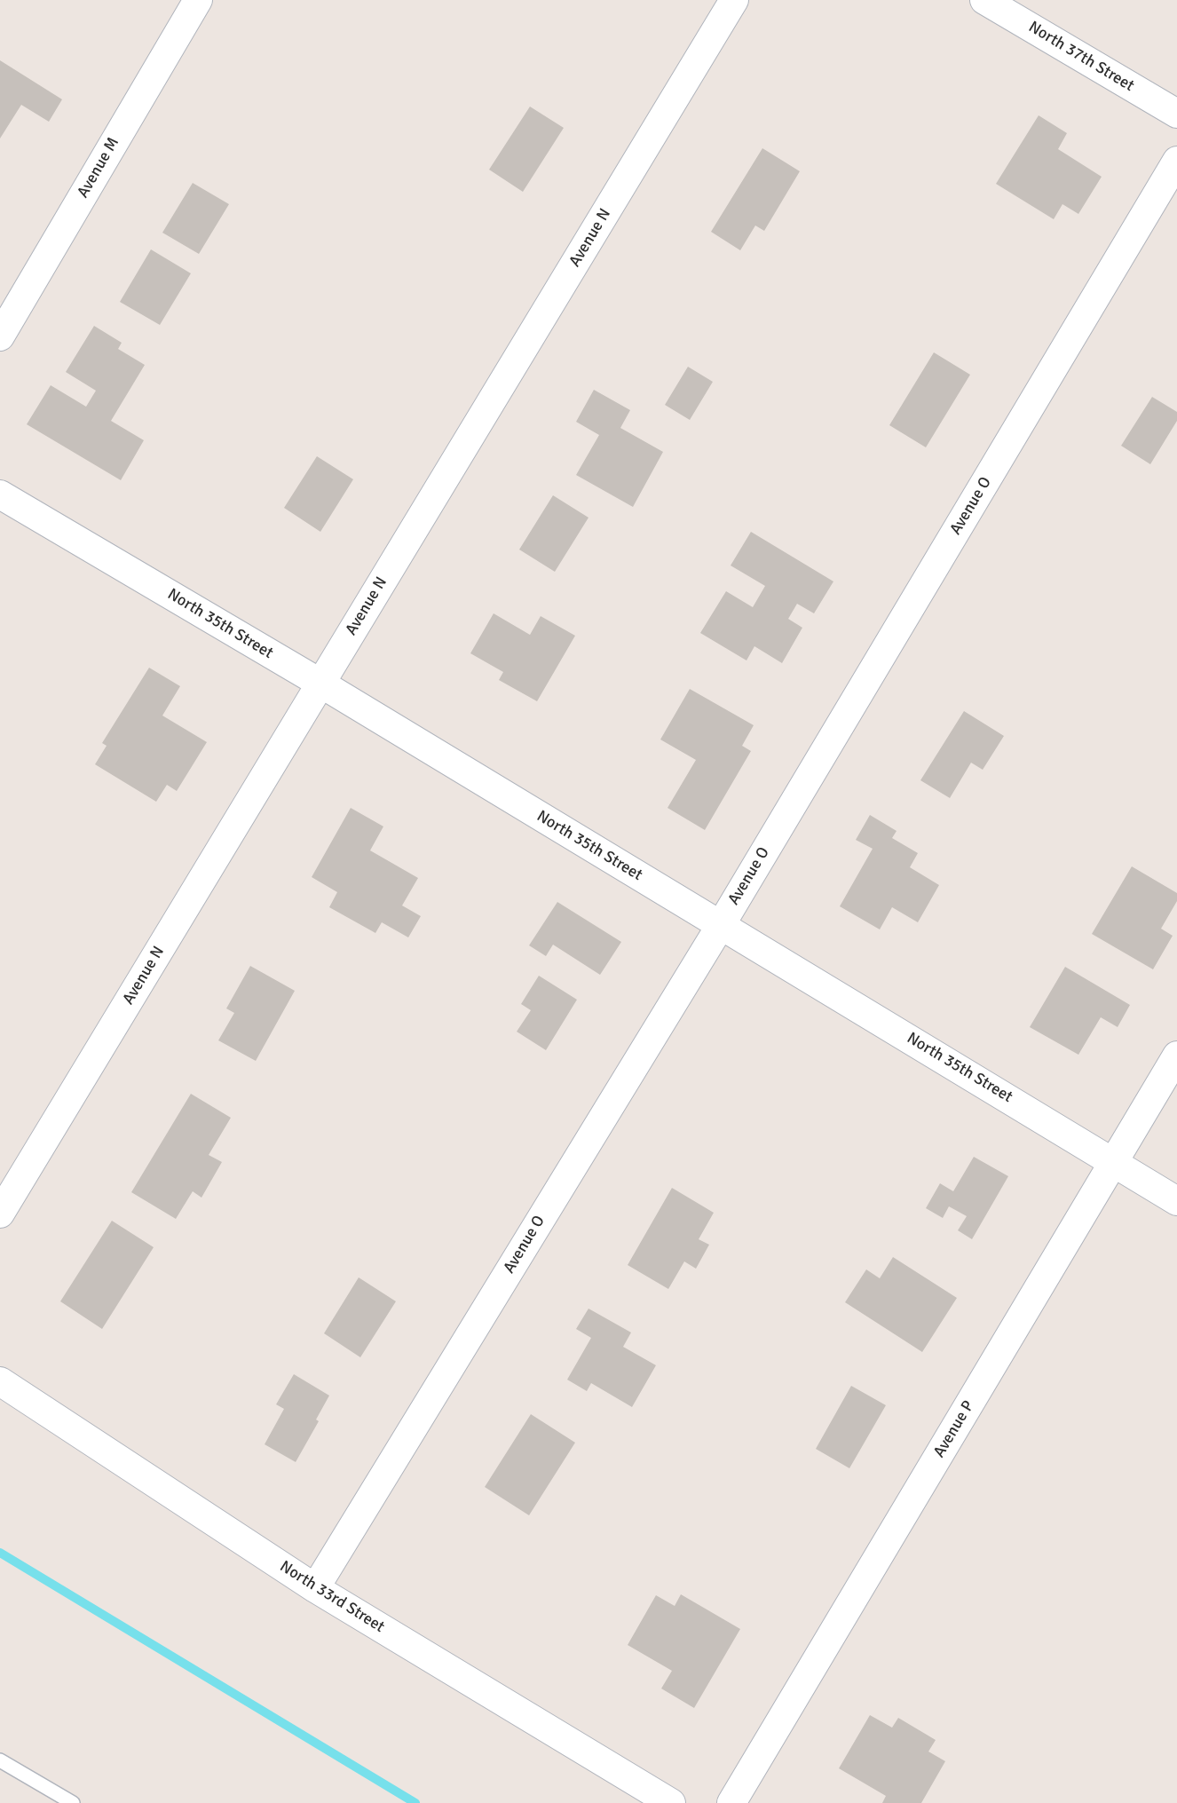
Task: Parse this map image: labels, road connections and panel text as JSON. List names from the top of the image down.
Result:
{
  "streets": {
    "street": [
      "North 37th Street",
      "Avenue M",
      "Avenue N",
      "Avenue O",
      "North 35th Street",
      "Avenue P",
      "North 33rd Street"
    ]
  },
  "crossings": [
    ["Avenue N", "North 35th Street"],
    ["Avenue O", "North 35th Street"],
    ["Avenue O", "North 33rd Street"],
    ["North 35th Street", "Avenue P"]
  ]
}
